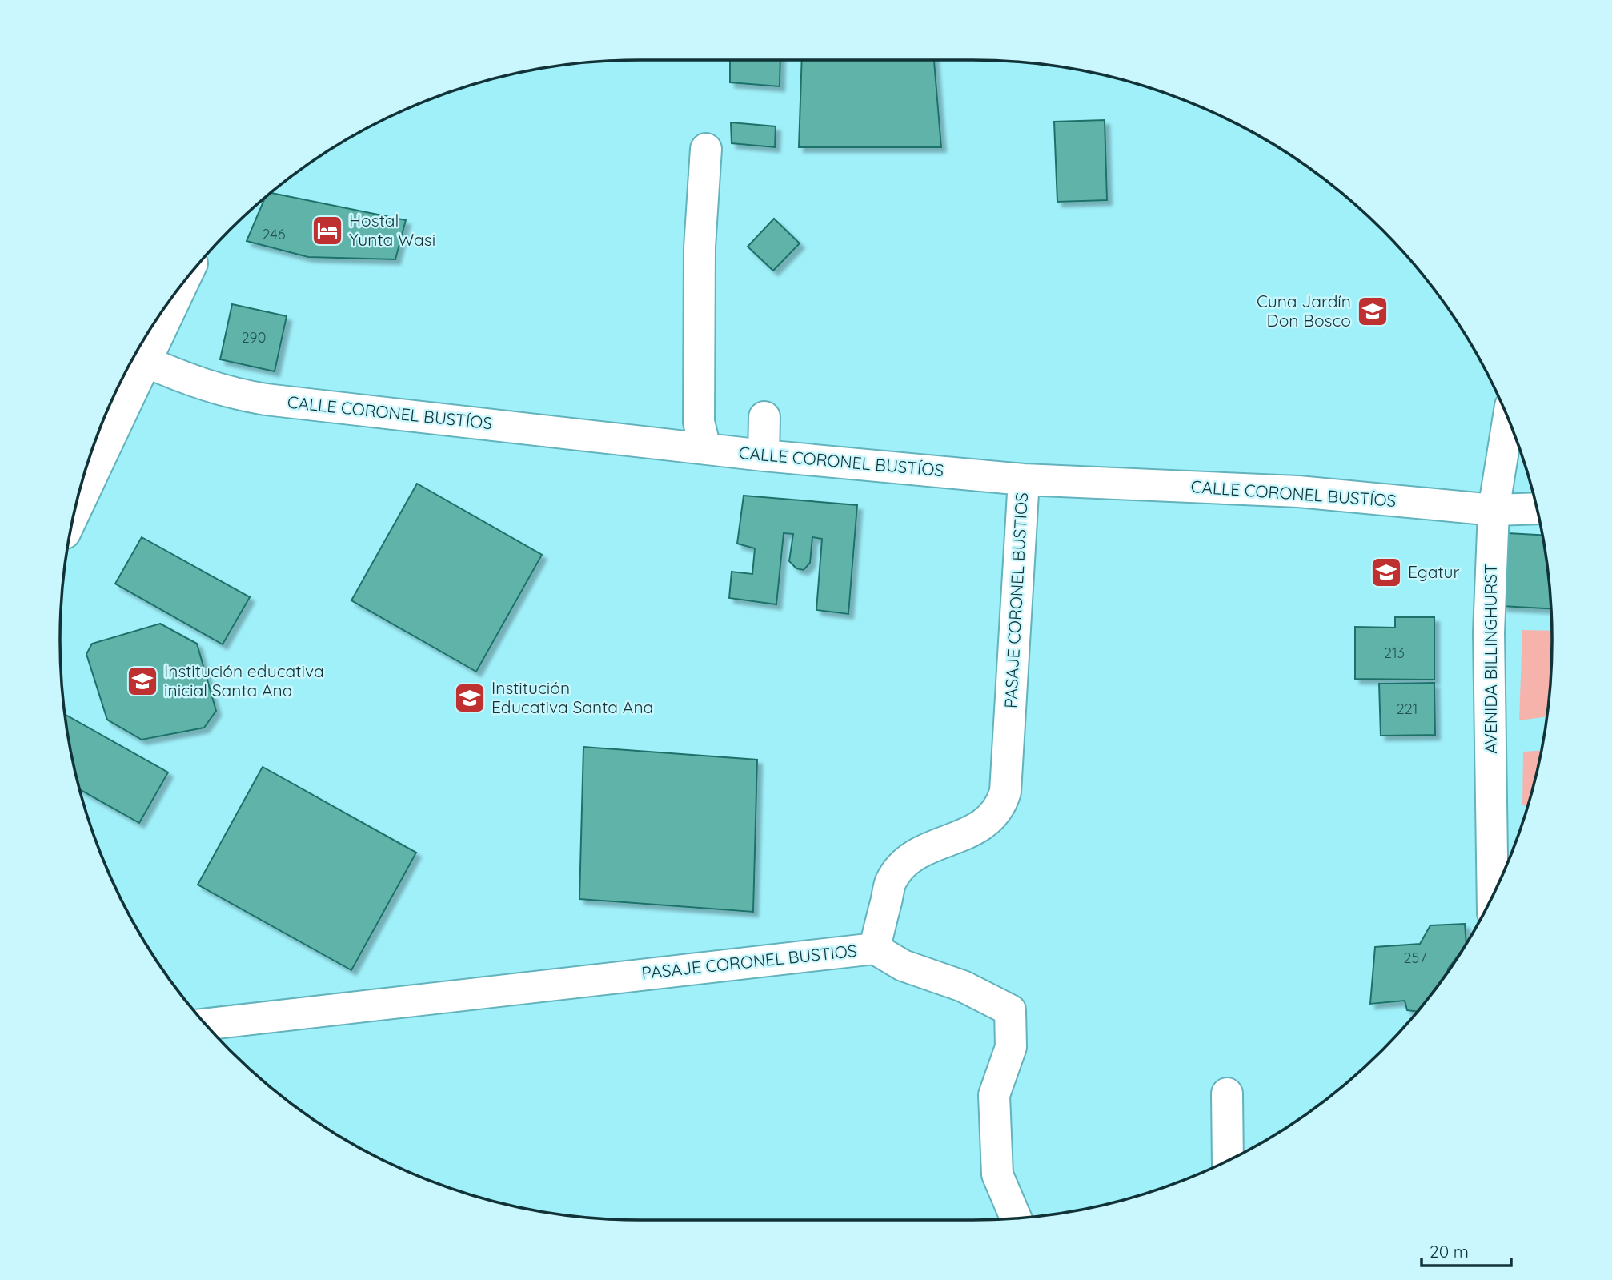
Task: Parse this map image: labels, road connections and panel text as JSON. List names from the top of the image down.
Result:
{
  "streets": {
    "street": ["CALLE CORONEL BUSTÍOS", "PASAJE CORONEL BUSTIOS", "AVENIDA BILLINGHURST"]
  },
  "crossings": [
    ["CALLE CORONEL BUSTÍOS", "PASAJE CORONEL BUSTIOS"],
    ["CALLE CORONEL BUSTÍOS", "AVENIDA BILLINGHURST"]
  ],
  "places": {
    "hotel": ["Hostal Yunta Wasi"],
    "school or university": [
      "Cuna Jardín Don Bosco",
      "Egatur",
      "Institución educativa inicial Santa Ana",
      "Institución Educativa Santa Ana"
    ]
  },
  "house_numbers": [
    "246",
    "290",
    "213",
    "221",
    "257"
  ],
  "scale_bar": "20 m"
}
